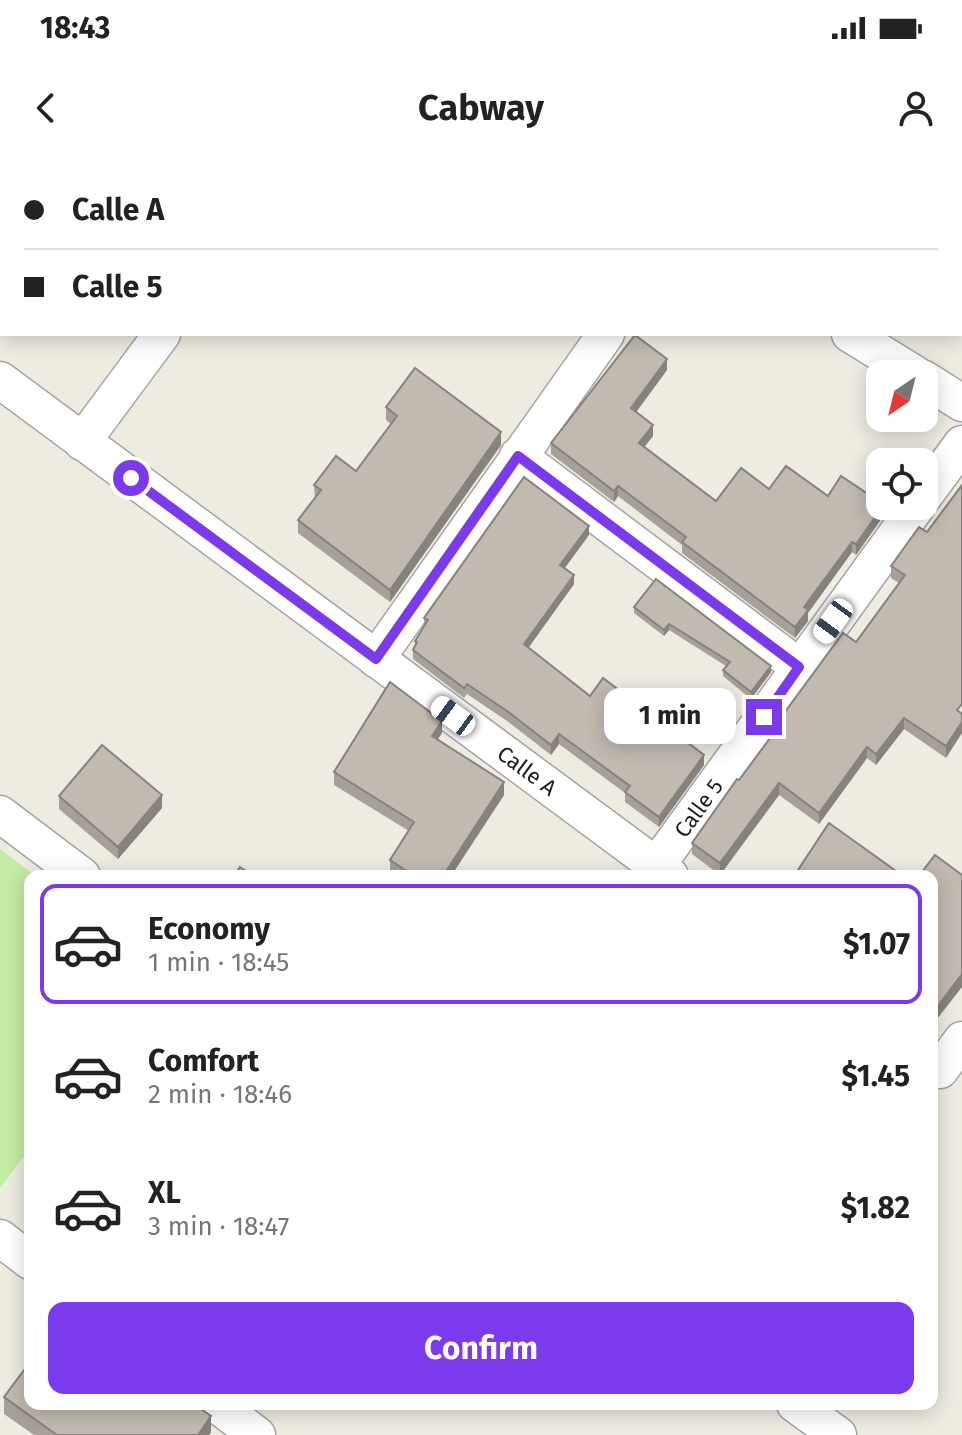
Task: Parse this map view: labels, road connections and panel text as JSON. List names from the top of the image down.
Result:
{
  "streets": {
    "street": ["Calle A", "Calle 5"]
  },
  "north": "bottom left",
  "page": {
    "status": "18:43",
    "header": "Cabway",
    "banner": ["Calle A", "Calle 5"],
    "bubble": "1 min",
    "list": [
      {
        "name": "Economy",
        "note": "1 min · 18:45",
        "value": "$1.07"
      },
      {
        "name": "Comfort",
        "note": "2 min · 18:46",
        "value": "$1.45"
      },
      {
        "name": "XL",
        "note": "3 min · 18:47",
        "value": "$1.82"
      }
    ],
    "buttons": "Confirm"
  }
}
